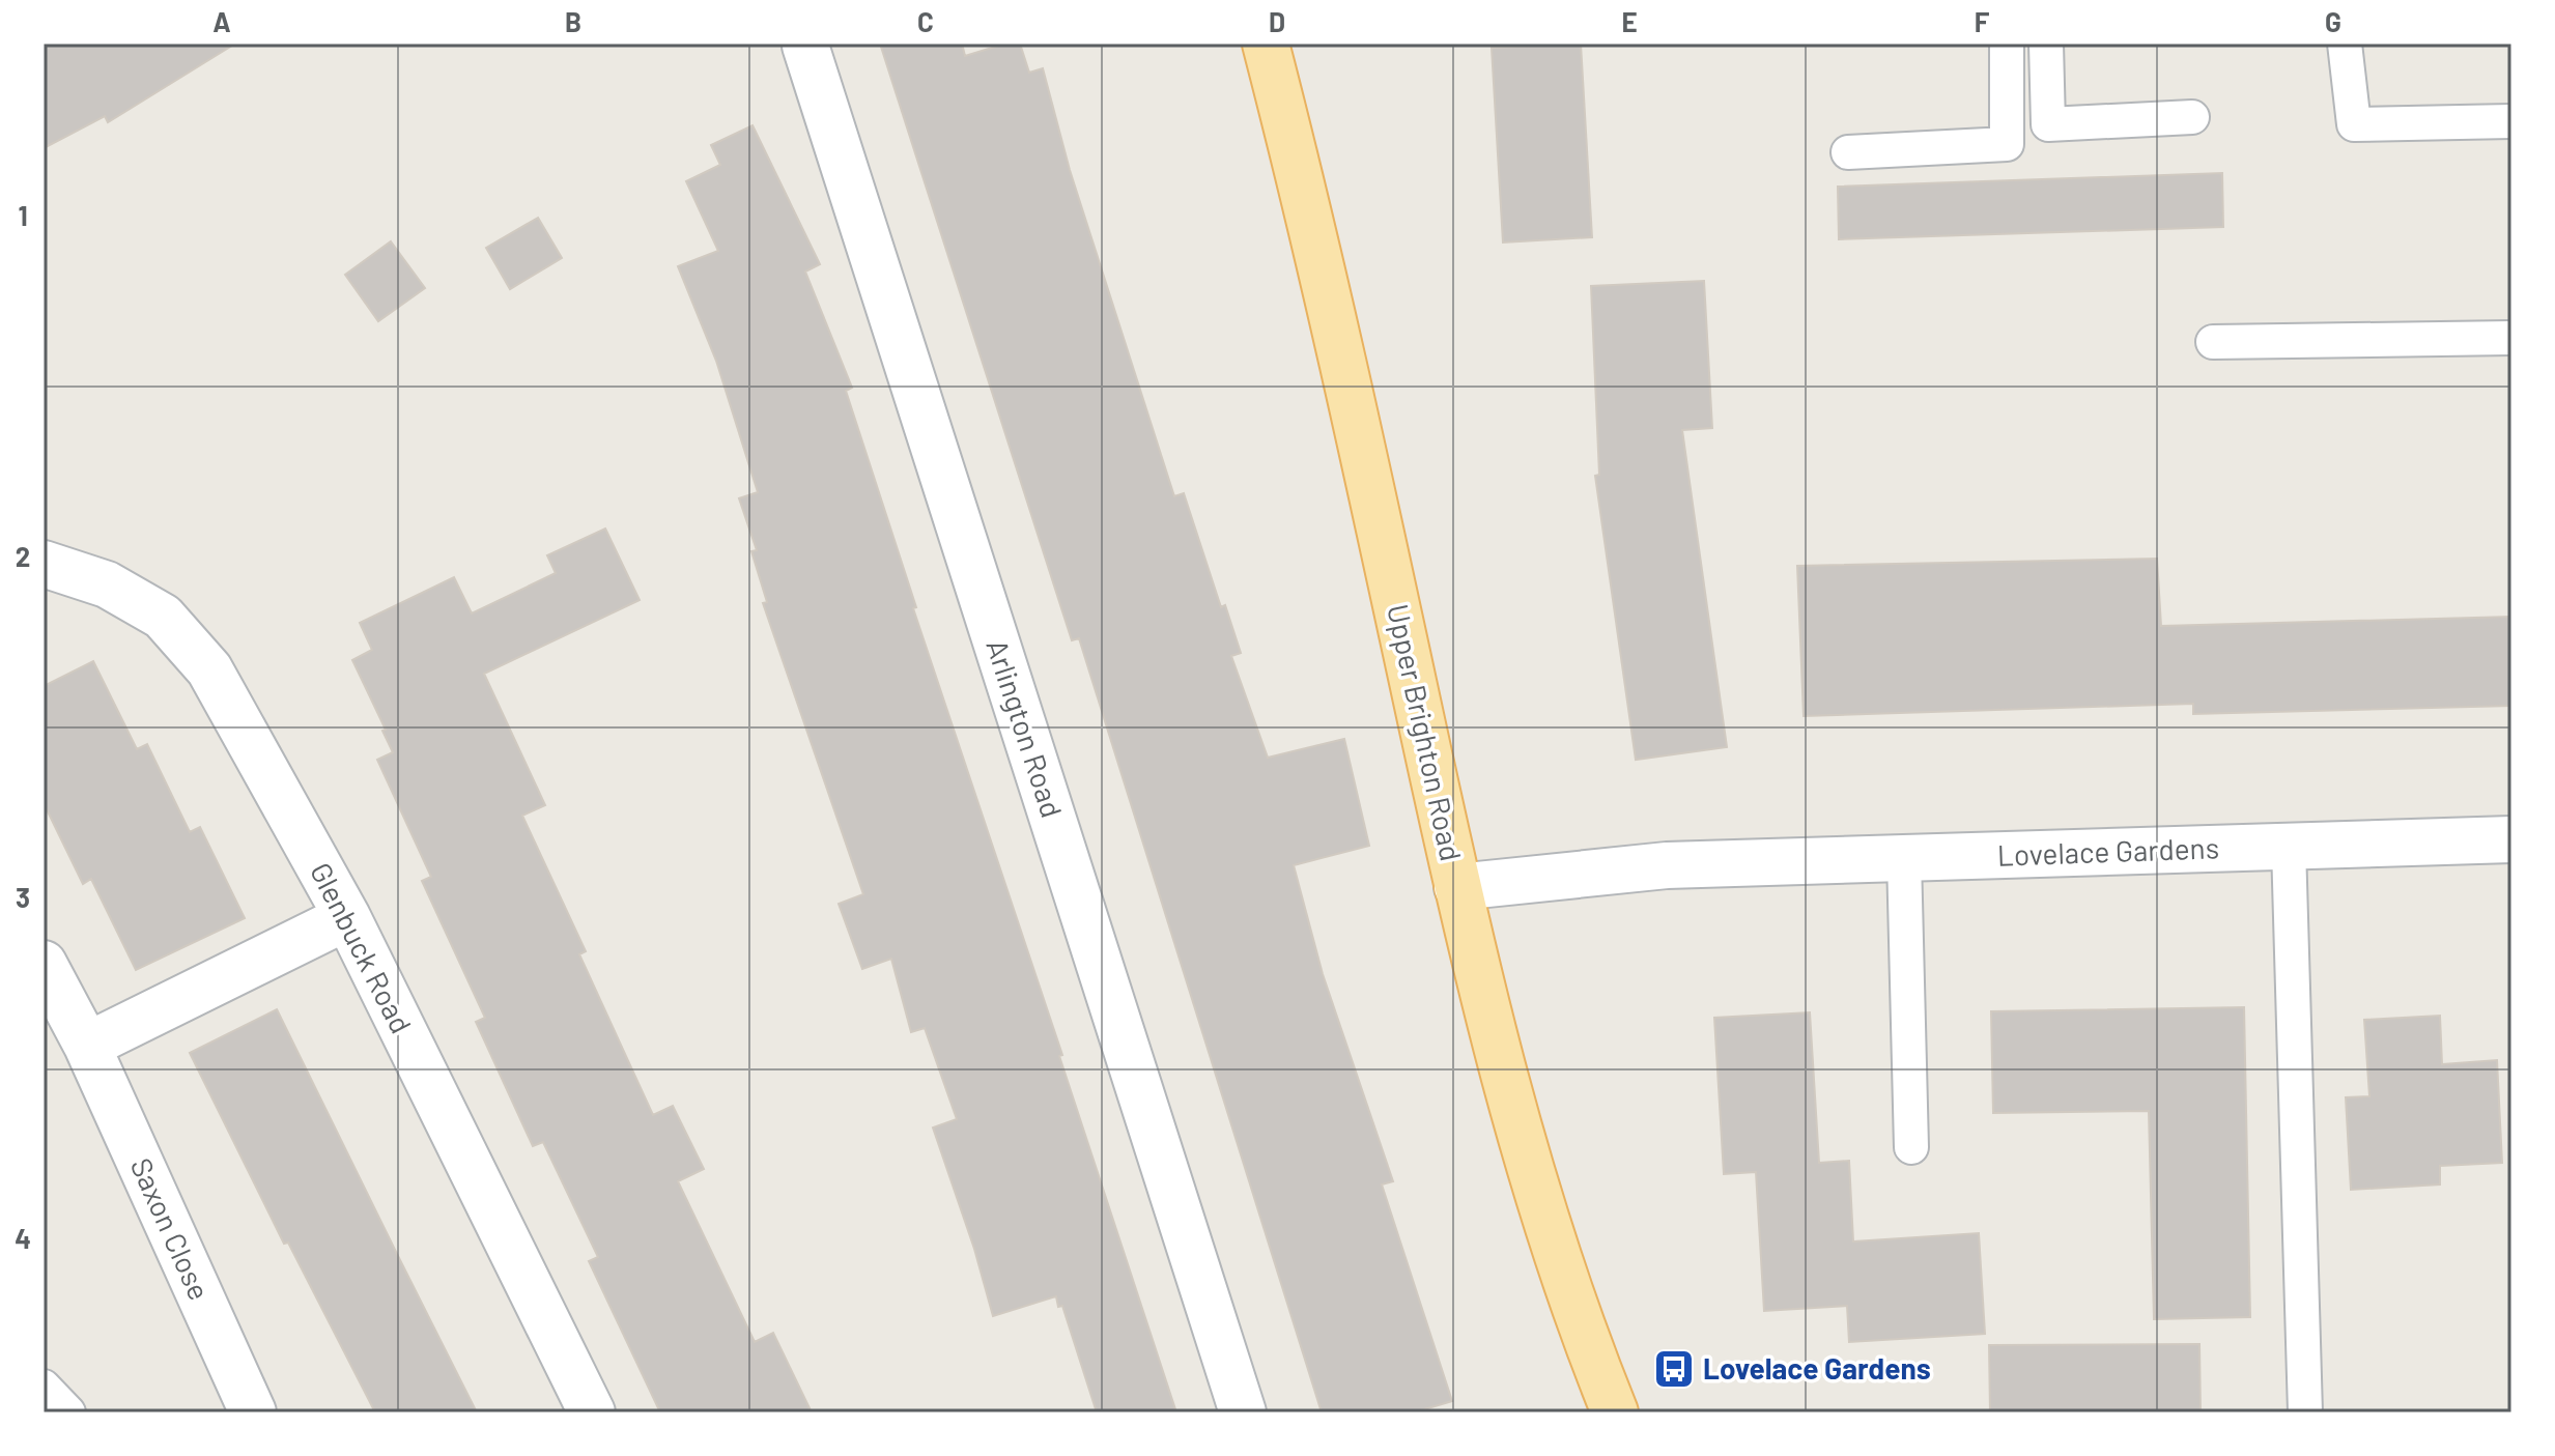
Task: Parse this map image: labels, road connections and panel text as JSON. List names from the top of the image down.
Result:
{
  "streets": {
    "main road": ["Upper Brighton Road"],
    "street": [
      "Arlington Road",
      "Lovelace Gardens",
      "Glenbuck Road",
      "Saxon Close"
    ]
  },
  "crossings": [
    ["Upper Brighton Road", "Lovelace Gardens"]
  ],
  "places": {
    "bus stop": ["Lovelace Gardens"]
  },
  "grid": {
    "columns": [
      "A",
      "B",
      "C",
      "D",
      "E",
      "F",
      "G"
    ],
    "rows": [
      "1",
      "2",
      "3",
      "4"
    ]
  }
}
